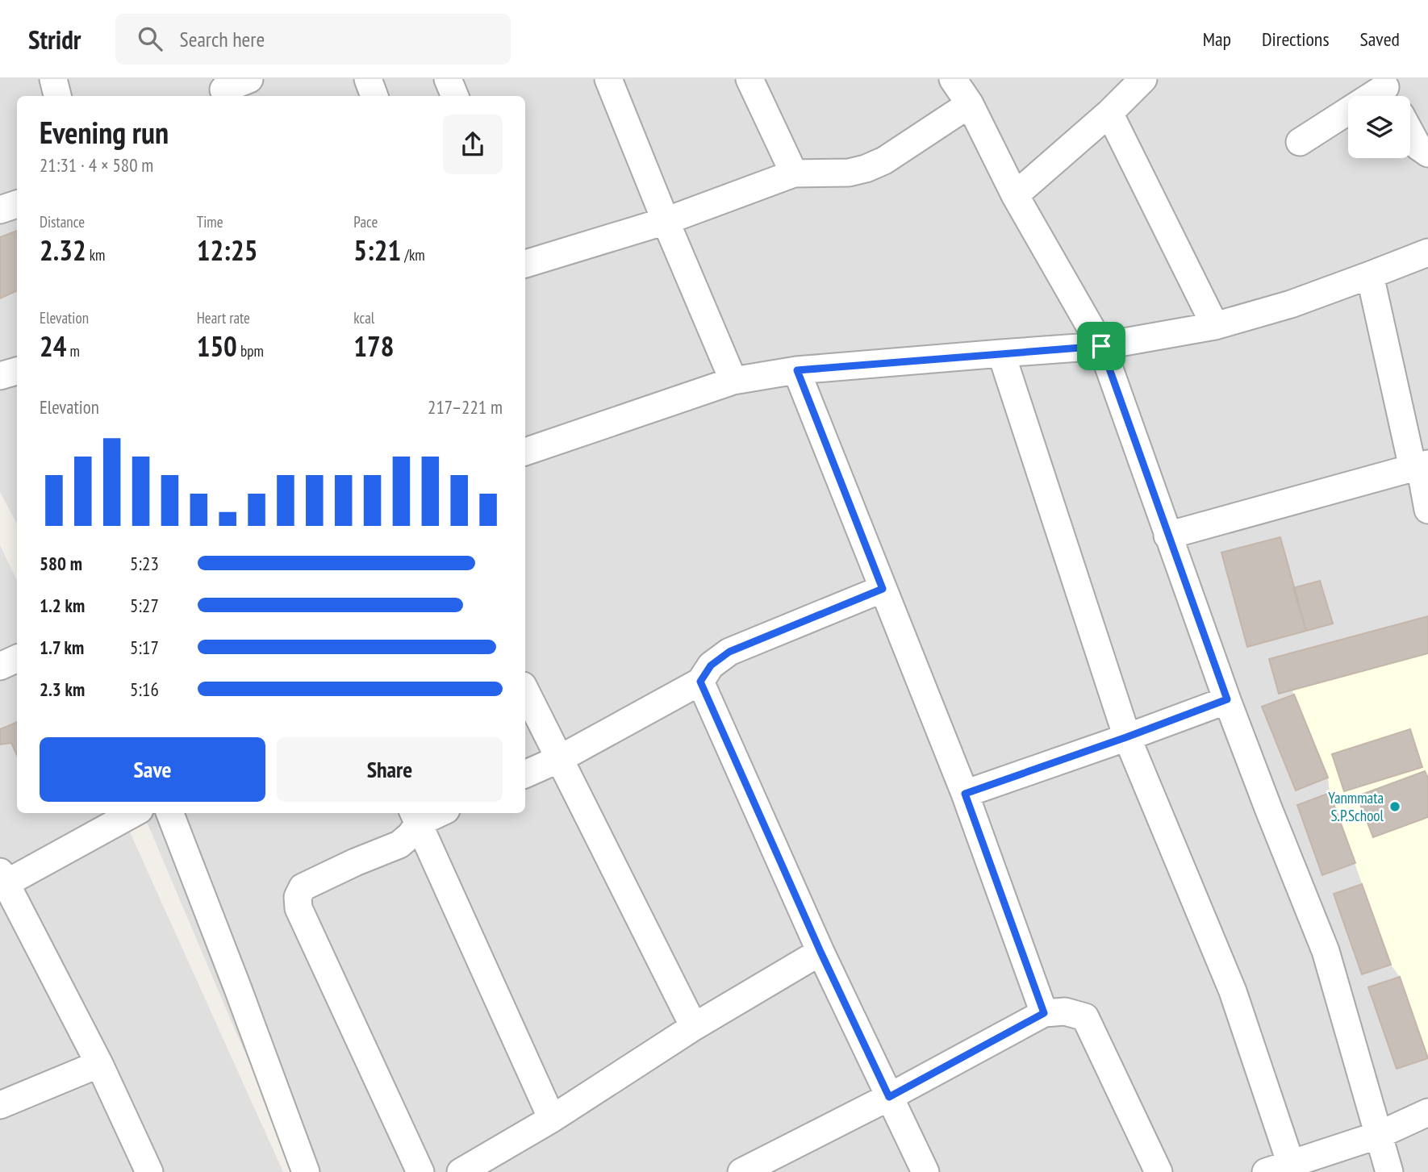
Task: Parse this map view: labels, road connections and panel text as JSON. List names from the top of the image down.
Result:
{
  "places": ["Yanmmata S.P.School"],
  "page": {
    "header": "Stridr",
    "search": "Search here",
    "nav": ["Map", "Directions", "Saved"],
    "heading": ["Evening run", "21:31 · 4 × 580 m"],
    "stats": [
      ["Distance", "2.32 km"],
      ["Time", "12:25"],
      ["Pace", "5:21 /km"],
      ["Elevation", "24 m"],
      ["Heart rate", "150 bpm"],
      ["kcal", "178"]
    ],
    "chart": ["Elevation", "217–221 m"],
    "list": [
      {
        "name": "580 m",
        "note": "5:23"
      },
      {
        "name": "1.2 km",
        "note": "5:27"
      },
      {
        "name": "1.7 km",
        "note": "5:17"
      },
      {
        "name": "2.3 km",
        "note": "5:16"
      }
    ],
    "buttons": ["Save", "Share"]
  }
}
